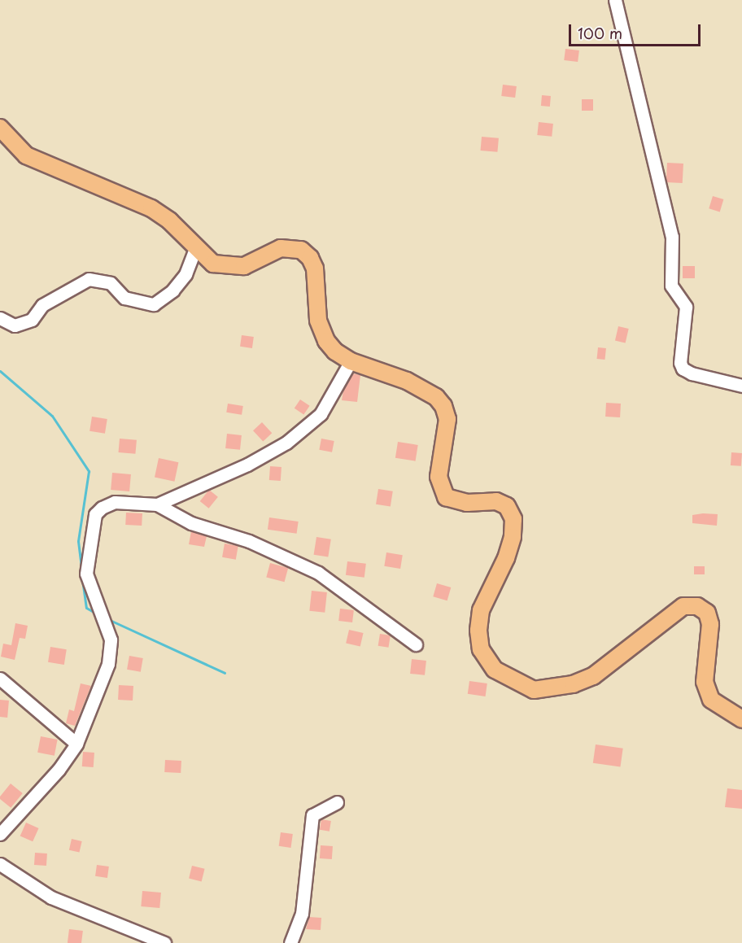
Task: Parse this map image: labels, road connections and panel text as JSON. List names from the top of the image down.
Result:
{
  "scale_bar": "100 m"
}
